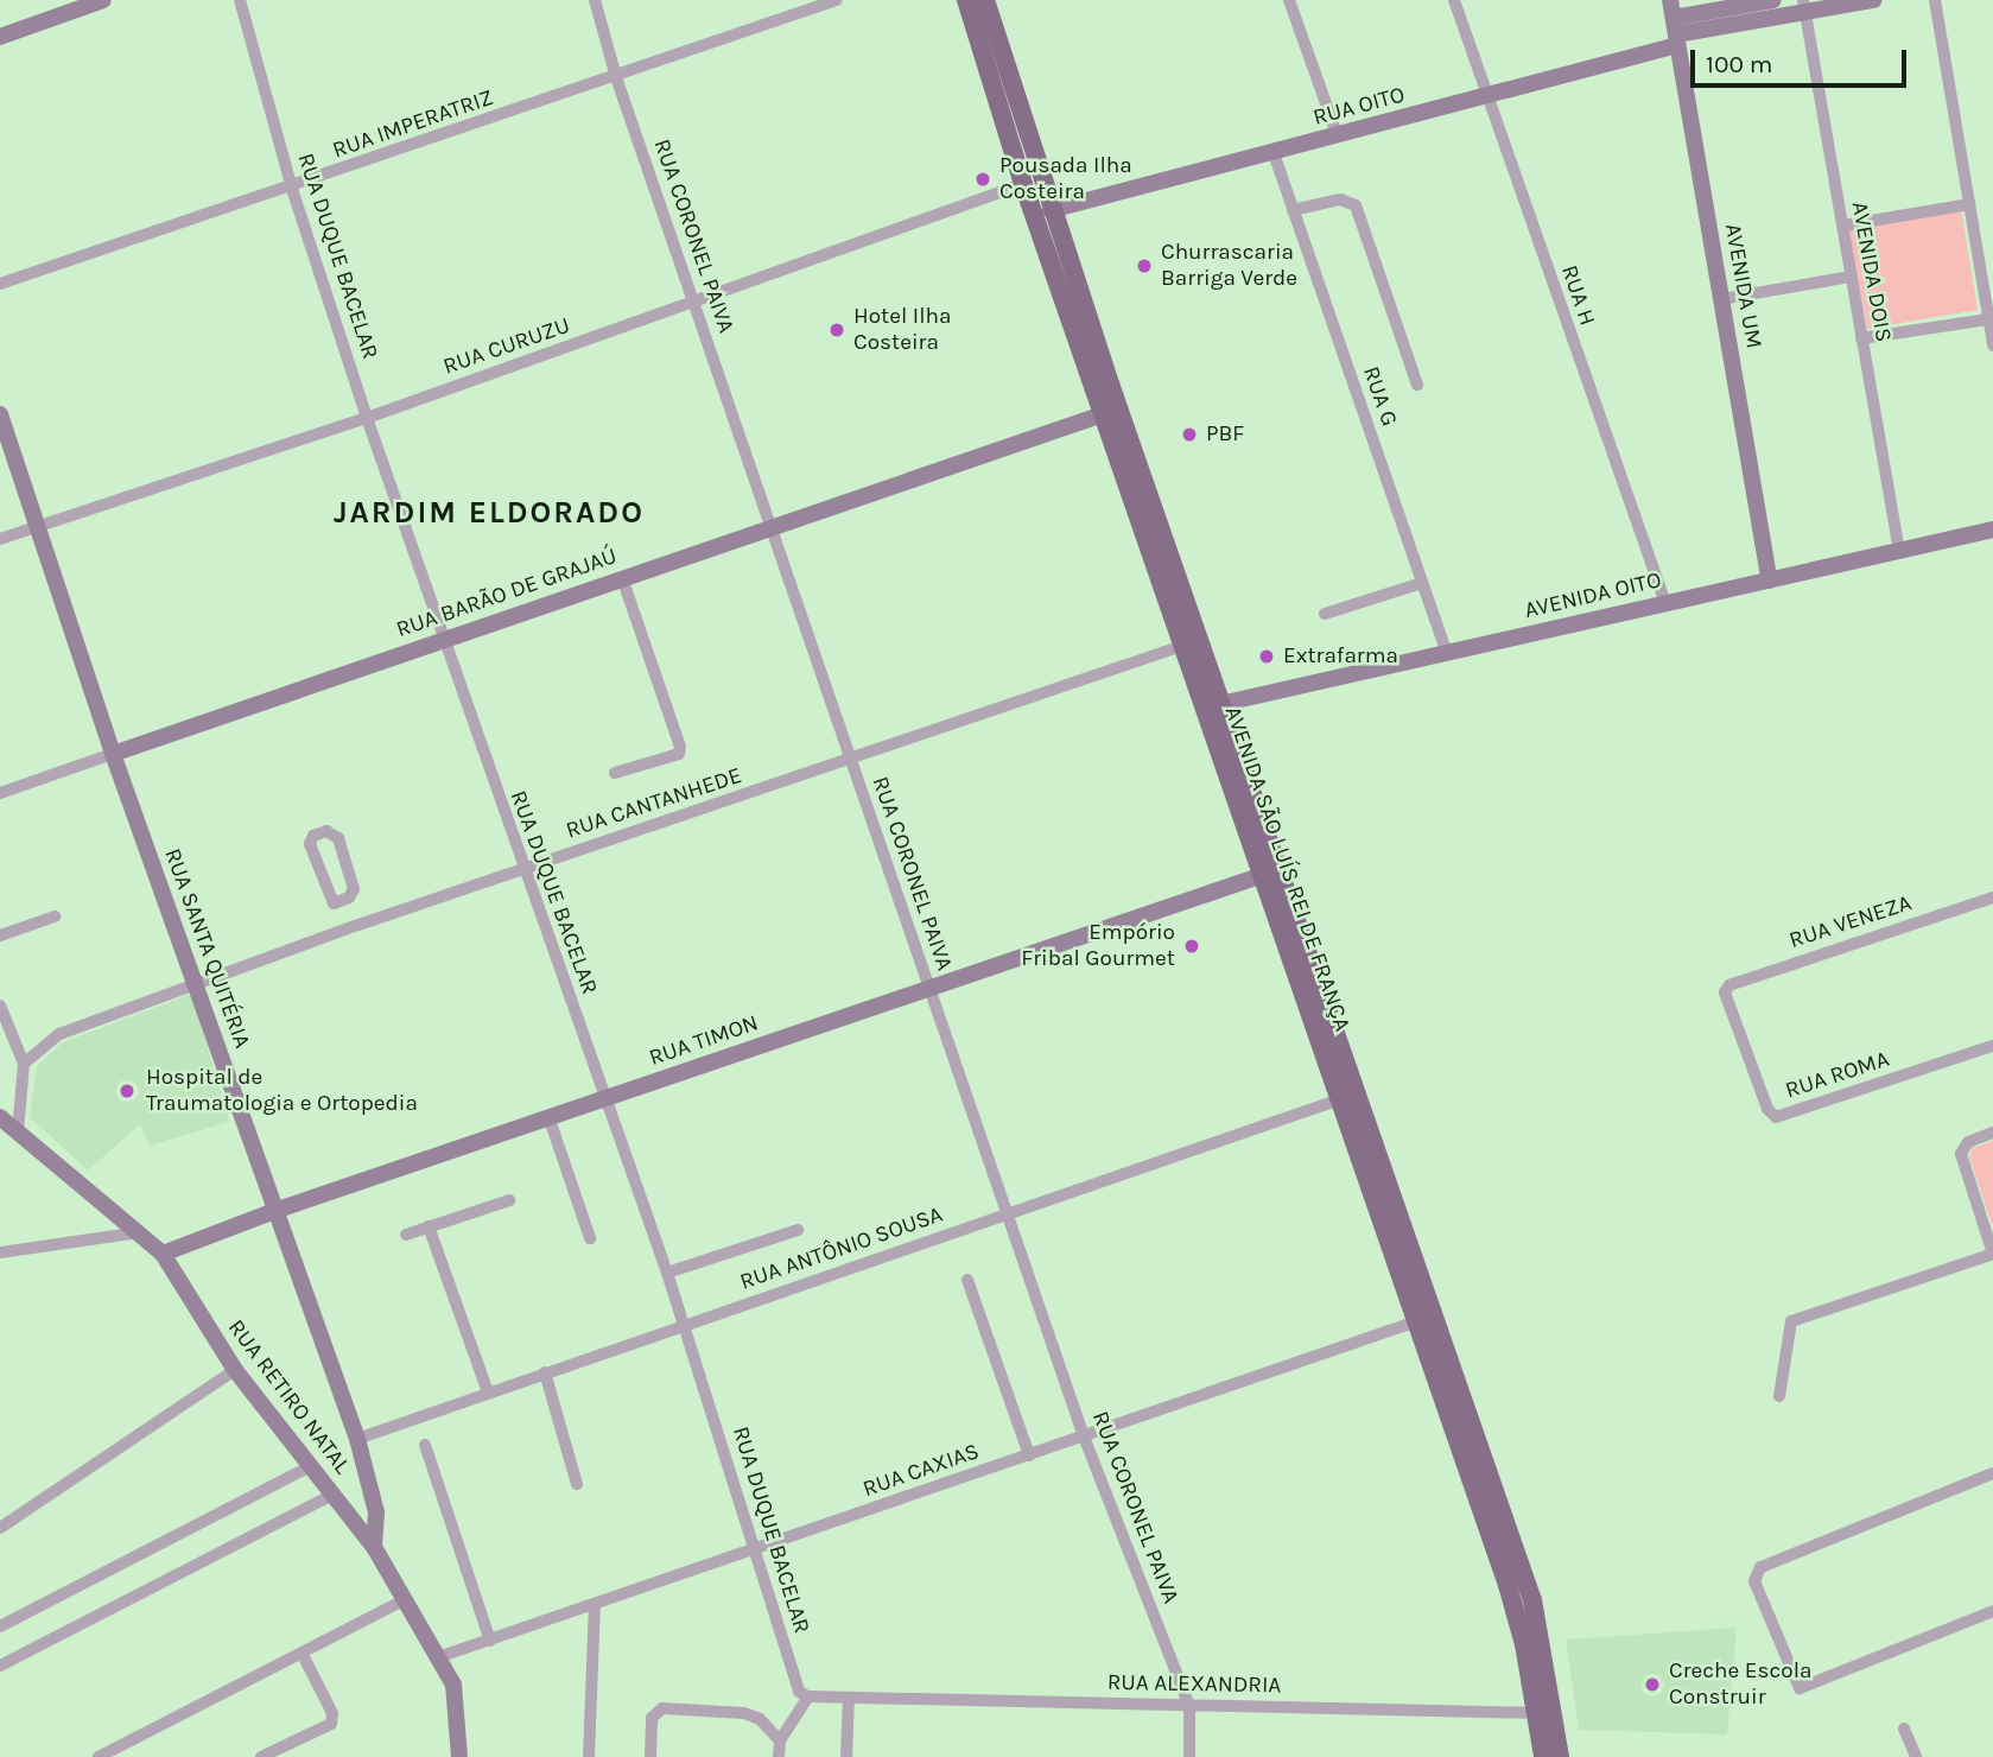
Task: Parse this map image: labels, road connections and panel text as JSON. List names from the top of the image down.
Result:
{
  "streets": {
    "main road": ["AVENIDA SÃO LUÍS REI DE FRANÇA"],
    "street": [
      "RUA OITO",
      "RUA IMPERATRIZ",
      "RUA CORONEL PAIVA",
      "RUA DUQUE BACELAR",
      "AVENIDA DOIS",
      "AVENIDA UM",
      "RUA H",
      "RUA CURUZU",
      "RUA G",
      "RUA BARÃO DE GRAJAÚ",
      "AVENIDA OITO",
      "RUA CANTANHEDE",
      "RUA VENEZA",
      "RUA SANTA QUITÉRIA",
      "RUA TIMON",
      "RUA ROMA",
      "RUA ANTÔNIO SOUSA",
      "RUA RETIRO NATAL",
      "RUA CAXIAS",
      "RUA ALEXANDRIA"
    ]
  },
  "crossings": [
    ["RUA OITO", "AVENIDA UM"],
    ["RUA OITO", "RUA H"],
    ["RUA OITO", "RUA G"],
    ["RUA OITO", "AVENIDA SÃO LUÍS REI DE FRANÇA"],
    ["RUA IMPERATRIZ", "RUA CORONEL PAIVA"],
    ["RUA IMPERATRIZ", "RUA DUQUE BACELAR"],
    ["RUA CORONEL PAIVA", "RUA CURUZU"],
    ["RUA CORONEL PAIVA", "RUA BARÃO DE GRAJAÚ"],
    ["RUA CORONEL PAIVA", "RUA CANTANHEDE"],
    ["RUA CORONEL PAIVA", "RUA TIMON"],
    ["RUA CORONEL PAIVA", "RUA ANTÔNIO SOUSA"],
    ["RUA CORONEL PAIVA", "RUA CAXIAS"],
    ["RUA CORONEL PAIVA", "RUA ALEXANDRIA"],
    ["RUA DUQUE BACELAR", "RUA CURUZU"],
    ["RUA DUQUE BACELAR", "RUA BARÃO DE GRAJAÚ"],
    ["RUA DUQUE BACELAR", "RUA CANTANHEDE"],
    ["RUA DUQUE BACELAR", "RUA TIMON"],
    ["RUA DUQUE BACELAR", "RUA ANTÔNIO SOUSA"],
    ["RUA DUQUE BACELAR", "RUA CAXIAS"],
    ["AVENIDA DOIS", "AVENIDA OITO"],
    ["AVENIDA UM", "AVENIDA OITO"],
    ["RUA H", "AVENIDA OITO"],
    ["RUA CURUZU", "AVENIDA SÃO LUÍS REI DE FRANÇA"],
    ["RUA CURUZU", "RUA SANTA QUITÉRIA"],
    ["RUA G", "AVENIDA OITO"],
    ["RUA BARÃO DE GRAJAÚ", "AVENIDA SÃO LUÍS REI DE FRANÇA"],
    ["RUA BARÃO DE GRAJAÚ", "RUA SANTA QUITÉRIA"],
    ["AVENIDA OITO", "AVENIDA SÃO LUÍS REI DE FRANÇA"],
    ["RUA CANTANHEDE", "AVENIDA SÃO LUÍS REI DE FRANÇA"],
    ["RUA CANTANHEDE", "RUA SANTA QUITÉRIA"],
    ["AVENIDA SÃO LUÍS REI DE FRANÇA", "RUA TIMON"],
    ["AVENIDA SÃO LUÍS REI DE FRANÇA", "RUA ANTÔNIO SOUSA"],
    ["AVENIDA SÃO LUÍS REI DE FRANÇA", "RUA CAXIAS"],
    ["AVENIDA SÃO LUÍS REI DE FRANÇA", "RUA ALEXANDRIA"],
    ["RUA VENEZA", "RUA ROMA"],
    ["RUA SANTA QUITÉRIA", "RUA TIMON"],
    ["RUA SANTA QUITÉRIA", "RUA ANTÔNIO SOUSA"],
    ["RUA SANTA QUITÉRIA", "RUA RETIRO NATAL"],
    ["RUA TIMON", "RUA RETIRO NATAL"],
    ["RUA RETIRO NATAL", "RUA CAXIAS"]
  ],
  "districts": ["JARDIM ELDORADO"],
  "places": [
    "Pousada Ilha Costeira",
    "Churrascaria Barriga Verde",
    "Hotel Ilha Costeira",
    "PBF",
    "Extrafarma",
    "Empório Fribal Gourmet",
    "Hospital de Traumatologia e Ortopedia",
    "Creche Escola Construir"
  ],
  "scale_bar": "100 m"
}
